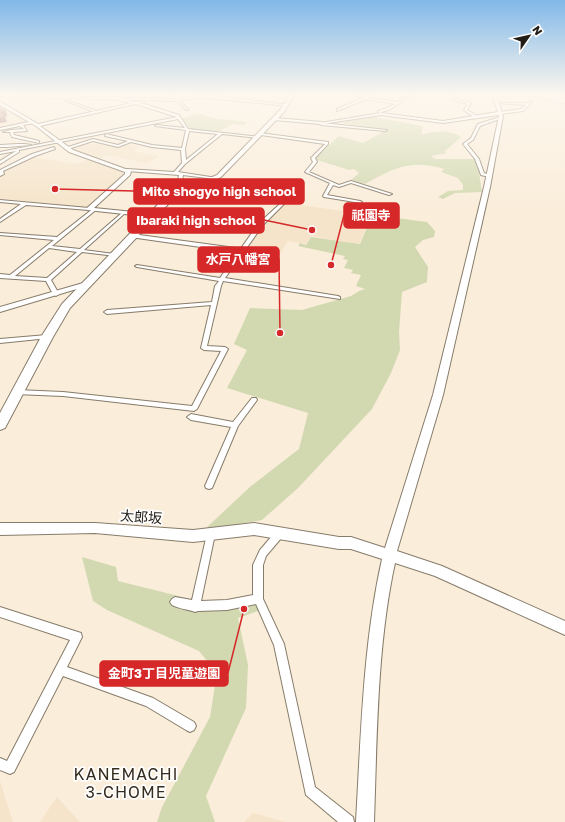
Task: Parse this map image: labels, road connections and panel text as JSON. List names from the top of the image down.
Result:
{
  "streets": {
    "street": ["太郎坂"]
  },
  "districts": ["KANEMACHI 3-CHOME"],
  "places": [
    "Mito shogyo high school",
    "Ibaraki high school",
    "祇園寺",
    "水戸八幡宮",
    "金町3丁目児童遊園"
  ],
  "north": "top right"
}
